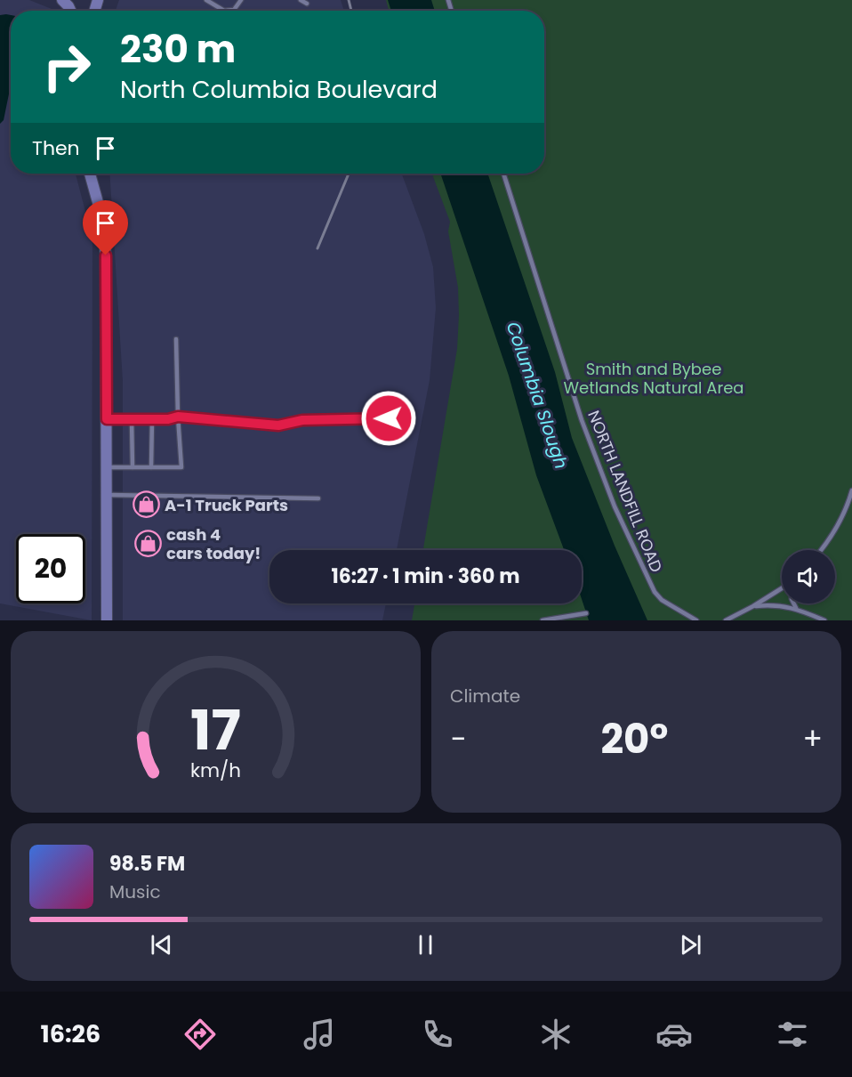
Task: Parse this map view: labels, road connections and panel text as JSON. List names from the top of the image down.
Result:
{
  "streets": {
    "lane": ["NORTH LANDFILL ROAD"]
  },
  "water": ["Columbia Slough"],
  "parks": ["Smith and Bybee Wetlands Natural Area"],
  "places": {
    "shop": ["A-1 Truck Parts", "cash 4 cars today!"]
  },
  "page": {
    "turn": ["230 m", "North Columbia Boulevard"],
    "then": "Then",
    "limit": "20",
    "trip": "16:27 · 1 min · 360 m",
    "tile": "Climate",
    "heat": ["−", "20°", "+"],
    "song": ["98.5 FM", "Music"],
    "tabs": "16:26",
    "gauge": ["17", "km/h"]
  }
}
